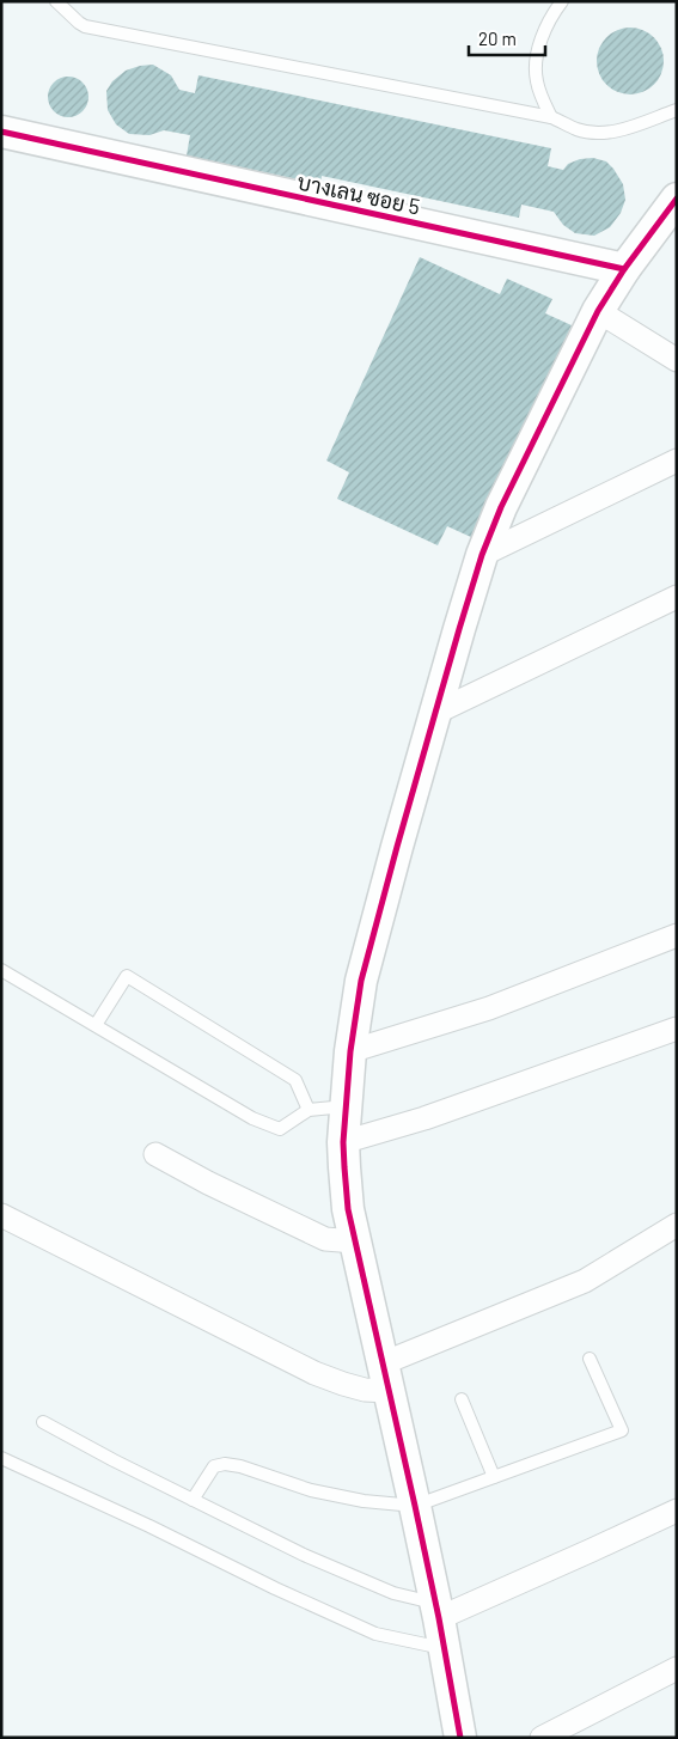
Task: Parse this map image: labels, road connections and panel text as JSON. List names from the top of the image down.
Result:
{
  "streets": {
    "street": ["บางเลน ซอย 5"]
  },
  "scale_bar": "20 m"
}
